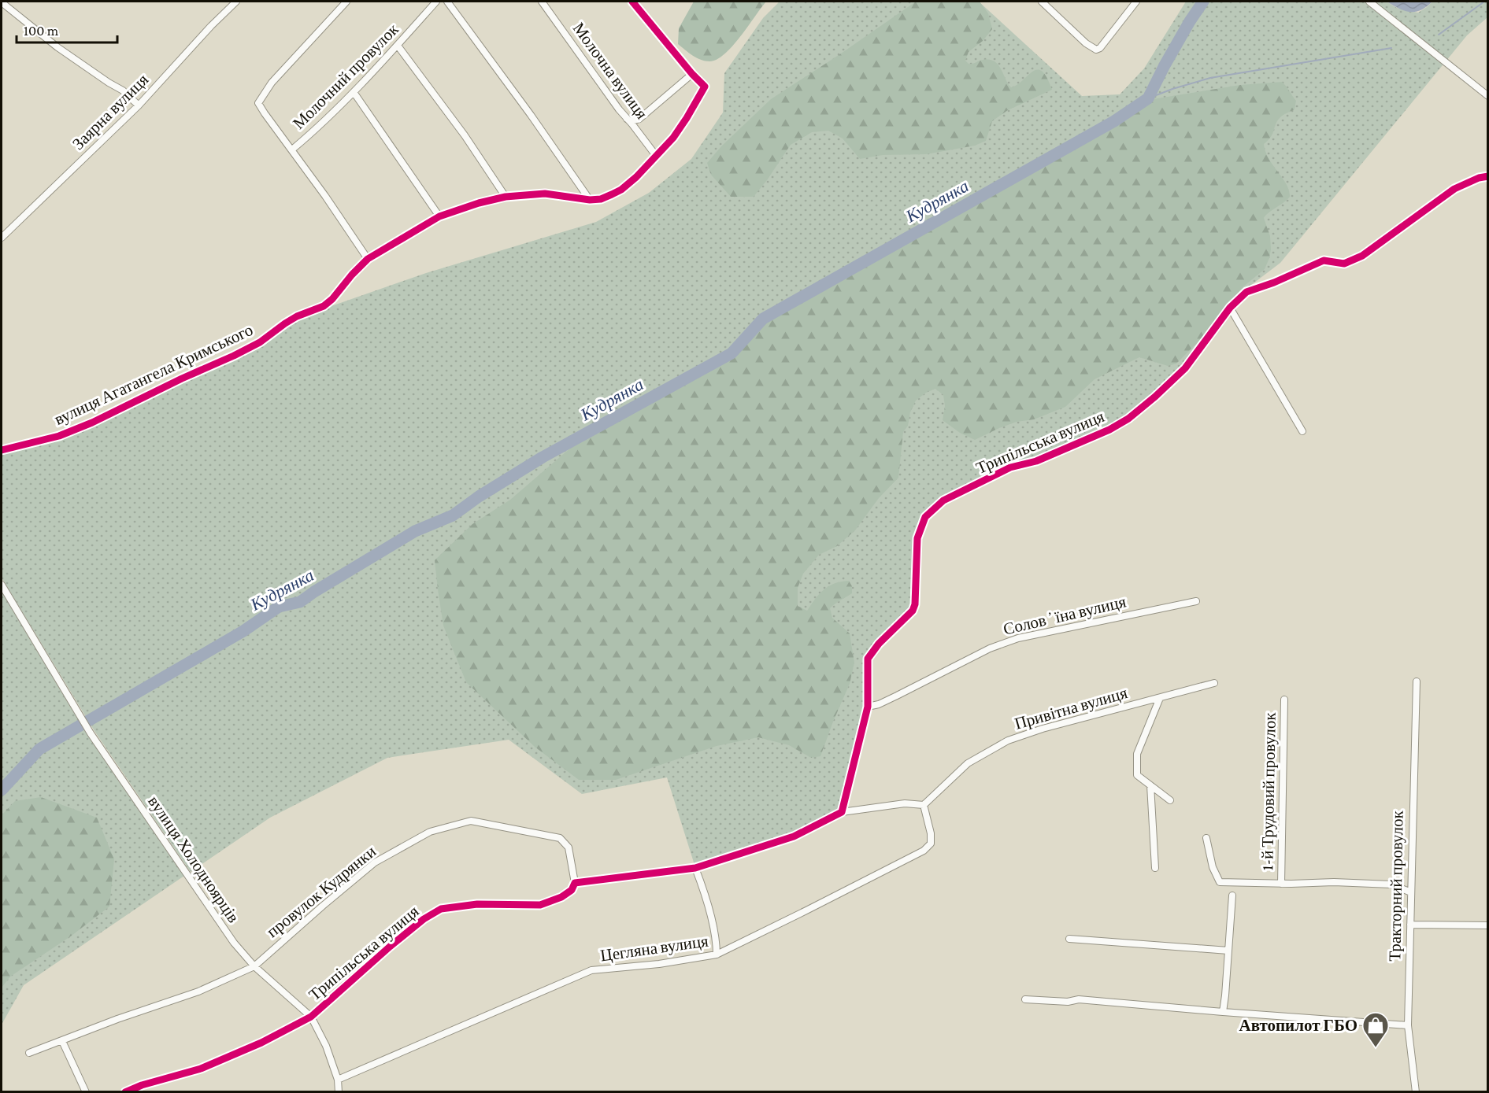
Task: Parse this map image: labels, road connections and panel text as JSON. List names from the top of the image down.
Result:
{
  "streets": {
    "street": [
      "Молочна вулиця",
      "Молочний провулок",
      "Заярна вулиця",
      "вулиця Агатангела Кримського",
      "Трипільська вулиця",
      "Соловʼїна вулиця",
      "Привітна вулиця",
      "1-й Трудовий провулок",
      "вулиця Холодноярців",
      "Тракторний провулок",
      "провулок Кудрянки",
      "Цегляна вулиця"
    ]
  },
  "crossings": [
    ["Молочна вулиця", "вулиця Агатангела Кримського"],
    ["Трипільська вулиця", "Соловʼїна вулиця"],
    ["Трипільська вулиця", "вулиця Холодноярців"],
    ["Трипільська вулиця", "провулок Кудрянки"],
    ["Привітна вулиця", "Цегляна вулиця"],
    ["вулиця Холодноярців", "провулок Кудрянки"],
    ["вулиця Холодноярців", "Цегляна вулиця"]
  ],
  "water": ["Кудрянка"],
  "places": {
    "shop": ["Автопилот ГБО"]
  },
  "scale_bar": "100 m"
}
